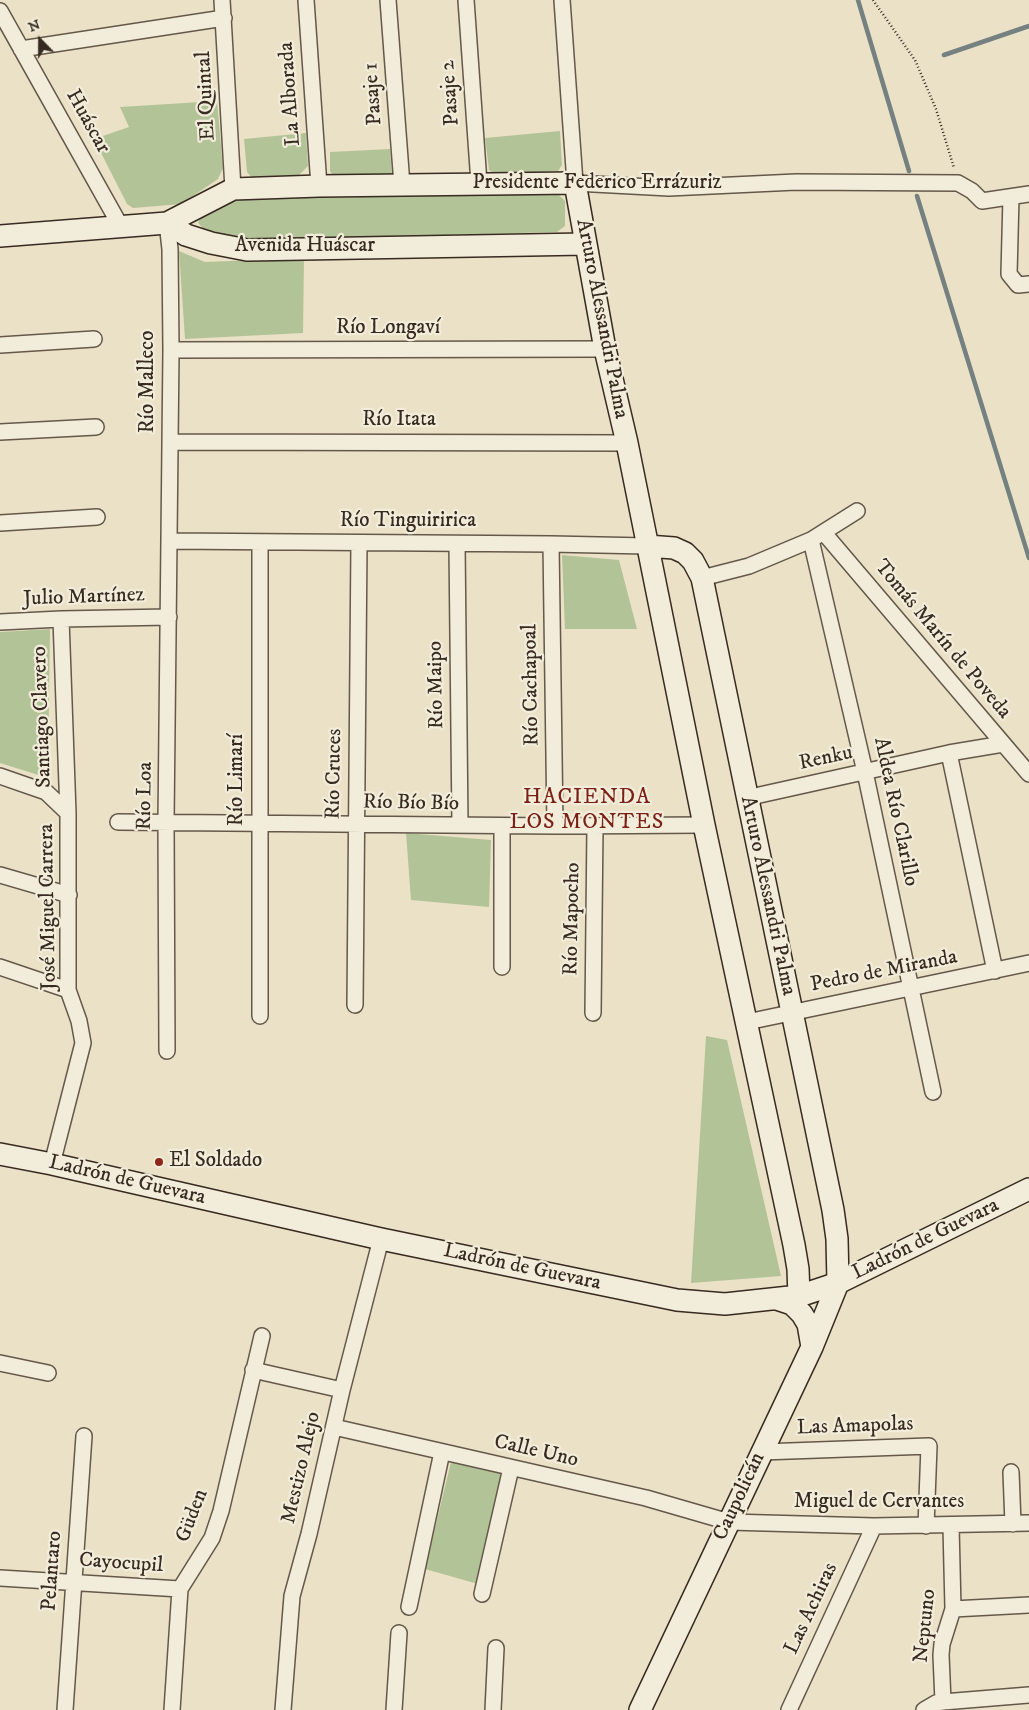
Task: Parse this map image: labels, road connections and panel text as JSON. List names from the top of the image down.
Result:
{
  "streets": {
    "street": [
      "Pasaje 2",
      "La Alborada",
      "Pasaje 1",
      "El Quintal",
      "Huáscar",
      "Presidente Federico Errázuriz",
      "Avenida Huáscar",
      "Arturo Alessandri Palma",
      "Río Longaví",
      "Río Malleco",
      "Río Itata",
      "Río Tinguiririca",
      "Julio Martínez",
      "Tomás Marín de Poveda",
      "Río Maipo",
      "Río Cachapoal",
      "Santiago Clavero",
      "Renku",
      "Río Cruces",
      "Río Limarí",
      "Río Loa",
      "Río Bío Bío",
      "Aldea Río Clarillo",
      "José Miguel Carrera",
      "Río Mapocho",
      "Pedro de Miranda",
      "Ladrón de Guevara",
      "Las Amapolas",
      "Calle Uno",
      "Mestizo Alejo",
      "Caupolicán",
      "Miguel de Cervantes",
      "Güden",
      "Cayocupil",
      "Pelantaro",
      "Las Achiras",
      "Neptuno"
    ]
  },
  "crossings": [
    ["Pasaje 2", "Presidente Federico Errázuriz"],
    ["La Alborada", "Presidente Federico Errázuriz"],
    ["Pasaje 1", "Presidente Federico Errázuriz"],
    ["El Quintal", "Presidente Federico Errázuriz"],
    ["Presidente Federico Errázuriz", "Avenida Huáscar"],
    ["Presidente Federico Errázuriz", "Arturo Alessandri Palma"],
    ["Presidente Federico Errázuriz", "Río Malleco"],
    ["Avenida Huáscar", "Arturo Alessandri Palma"],
    ["Avenida Huáscar", "Río Malleco"],
    ["Arturo Alessandri Palma", "Río Longaví"],
    ["Arturo Alessandri Palma", "Río Itata"],
    ["Arturo Alessandri Palma", "Río Tinguiririca"],
    ["Arturo Alessandri Palma", "Renku"],
    ["Arturo Alessandri Palma", "Río Bío Bío"],
    ["Arturo Alessandri Palma", "Pedro de Miranda"],
    ["Arturo Alessandri Palma", "Ladrón de Guevara"],
    ["Arturo Alessandri Palma", "Caupolicán"],
    ["Río Longaví", "Río Malleco"],
    ["Río Malleco", "Río Itata"],
    ["Río Malleco", "Río Tinguiririca"],
    ["Río Malleco", "Río Loa"],
    ["Río Tinguiririca", "Río Maipo"],
    ["Río Tinguiririca", "Río Cachapoal"],
    ["Río Tinguiririca", "Río Cruces"],
    ["Río Tinguiririca", "Río Limarí"],
    ["Río Tinguiririca", "Río Loa"],
    ["Julio Martínez", "Santiago Clavero"],
    ["Julio Martínez", "Río Loa"],
    ["Tomás Marín de Poveda", "Renku"],
    ["Tomás Marín de Poveda", "Aldea Río Clarillo"],
    ["Río Maipo", "Río Bío Bío"],
    ["Río Cachapoal", "Río Bío Bío"],
    ["Santiago Clavero", "José Miguel Carrera"],
    ["Renku", "Aldea Río Clarillo"],
    ["Río Cruces", "Río Bío Bío"],
    ["Río Limarí", "Río Bío Bío"],
    ["Río Loa", "Río Bío Bío"],
    ["Río Bío Bío", "Río Mapocho"],
    ["Aldea Río Clarillo", "Pedro de Miranda"],
    ["José Miguel Carrera", "Ladrón de Guevara"],
    ["Ladrón de Guevara", "Mestizo Alejo"],
    ["Ladrón de Guevara", "Caupolicán"],
    ["Las Amapolas", "Caupolicán"],
    ["Las Amapolas", "Miguel de Cervantes"],
    ["Calle Uno", "Mestizo Alejo"],
    ["Calle Uno", "Caupolicán"],
    ["Calle Uno", "Miguel de Cervantes"],
    ["Caupolicán", "Miguel de Cervantes"],
    ["Miguel de Cervantes", "Las Achiras"],
    ["Miguel de Cervantes", "Neptuno"],
    ["Güden", "Cayocupil"],
    ["Cayocupil", "Pelantaro"]
  ],
  "districts": ["HACIENDA LOS MONTES"],
  "places": ["El Soldado"],
  "north": "top"
}
